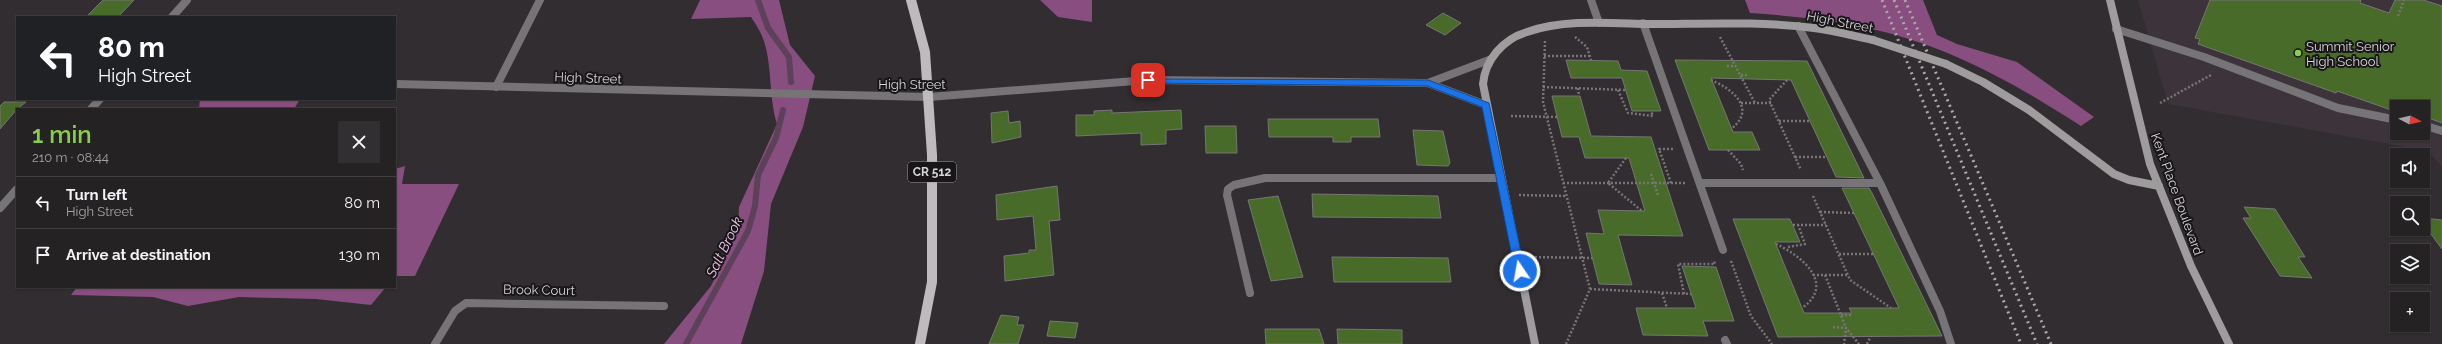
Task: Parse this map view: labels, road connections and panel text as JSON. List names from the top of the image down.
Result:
{
  "streets": {
    "main road": ["CR 512"],
    "street": ["High Street", "Kent Place Boulevard", "Brook Court"]
  },
  "crossings": [
    ["High Street", "CR 512"],
    ["High Street", "Kent Place Boulevard"]
  ],
  "water": ["Salt Brook"],
  "places": ["Summit Senior High School"],
  "north": "right",
  "page": {
    "turn": ["80 m", "High Street"],
    "map_buttons": "+",
    "heading": ["1 min", "210 m · 08:44"],
    "list": [
      {
        "name": "Turn left",
        "note": "High Street",
        "value": "80 m"
      },
      {
        "name": "Arrive at destination",
        "value": "130 m"
      }
    ]
  }
}
